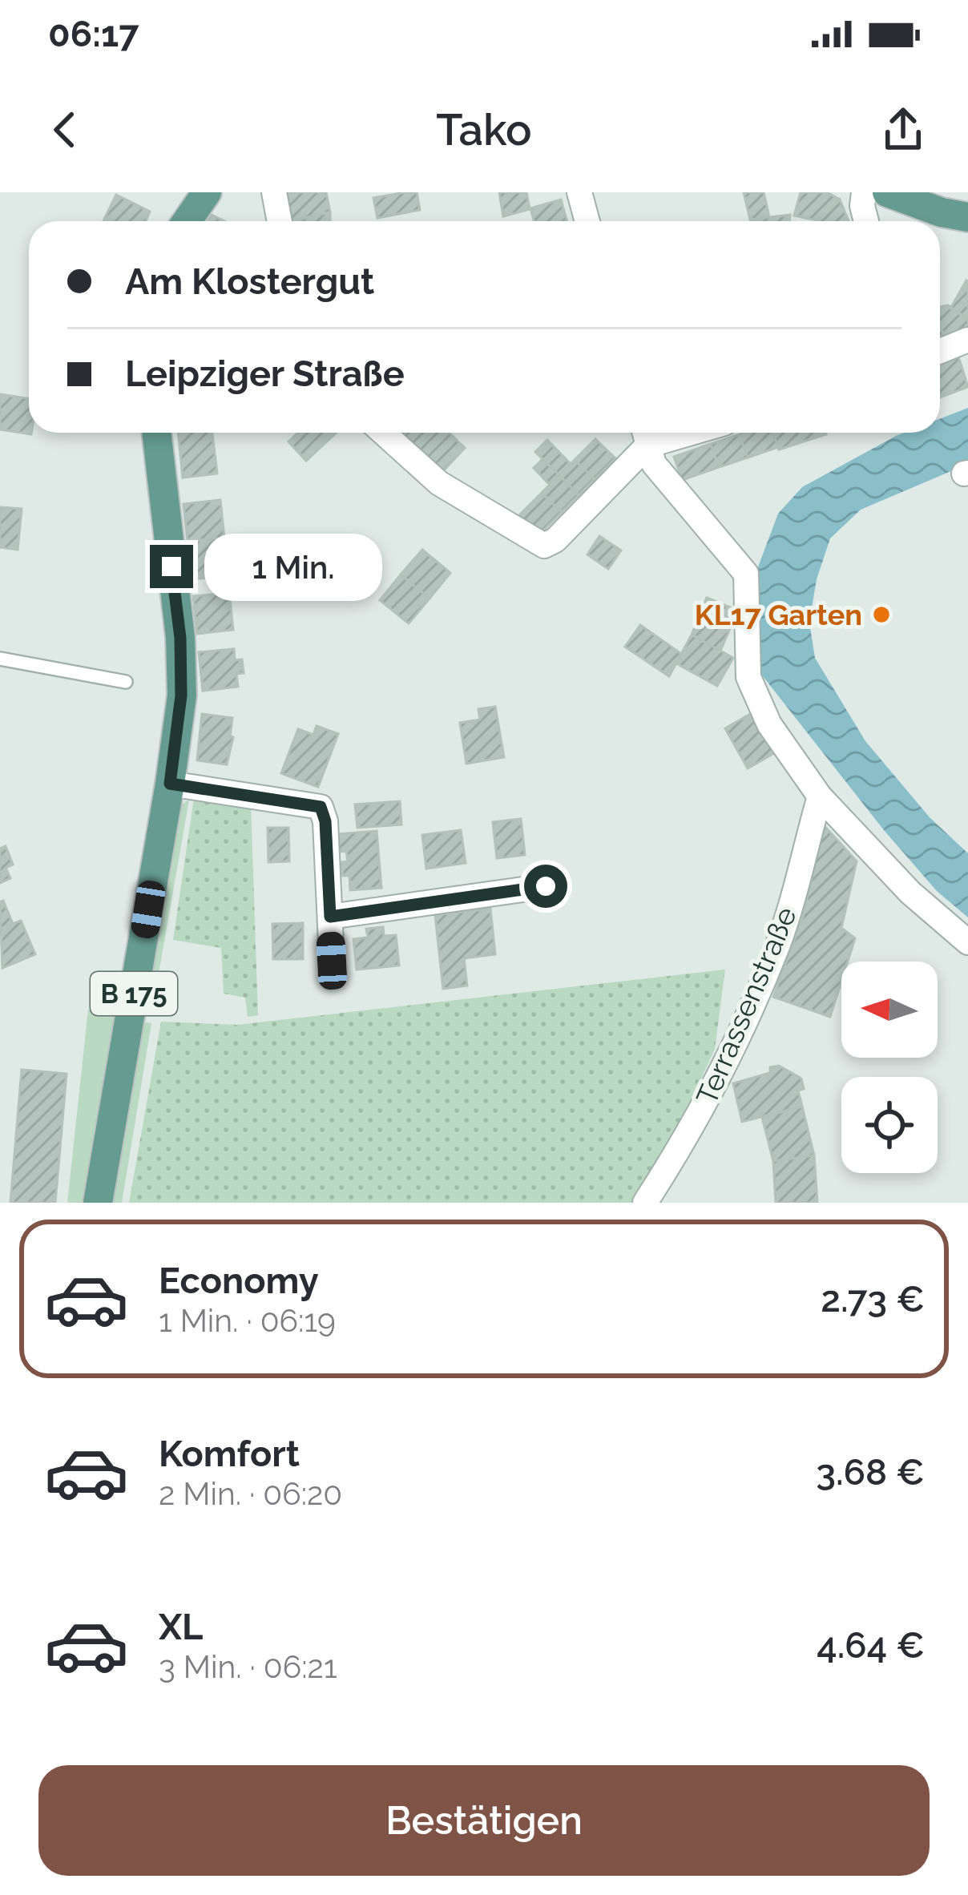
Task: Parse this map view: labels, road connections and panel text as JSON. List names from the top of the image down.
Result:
{
  "streets": {
    "main road": ["B 175"],
    "street": ["Terrassenstraße"]
  },
  "places": ["KL17 Garten"],
  "north": "left",
  "page": {
    "status": "06:17",
    "header": "Tako",
    "banner": ["Am Klostergut", "Leipziger Straße"],
    "bubble": "1 Min.",
    "list": [
      {
        "name": "Economy",
        "note": "1 Min. · 06:19",
        "value": "2.73 €"
      },
      {
        "name": "Komfort",
        "note": "2 Min. · 06:20",
        "value": "3.68 €"
      },
      {
        "name": "XL",
        "note": "3 Min. · 06:21",
        "value": "4.64 €"
      }
    ],
    "buttons": "Bestätigen"
  }
}
